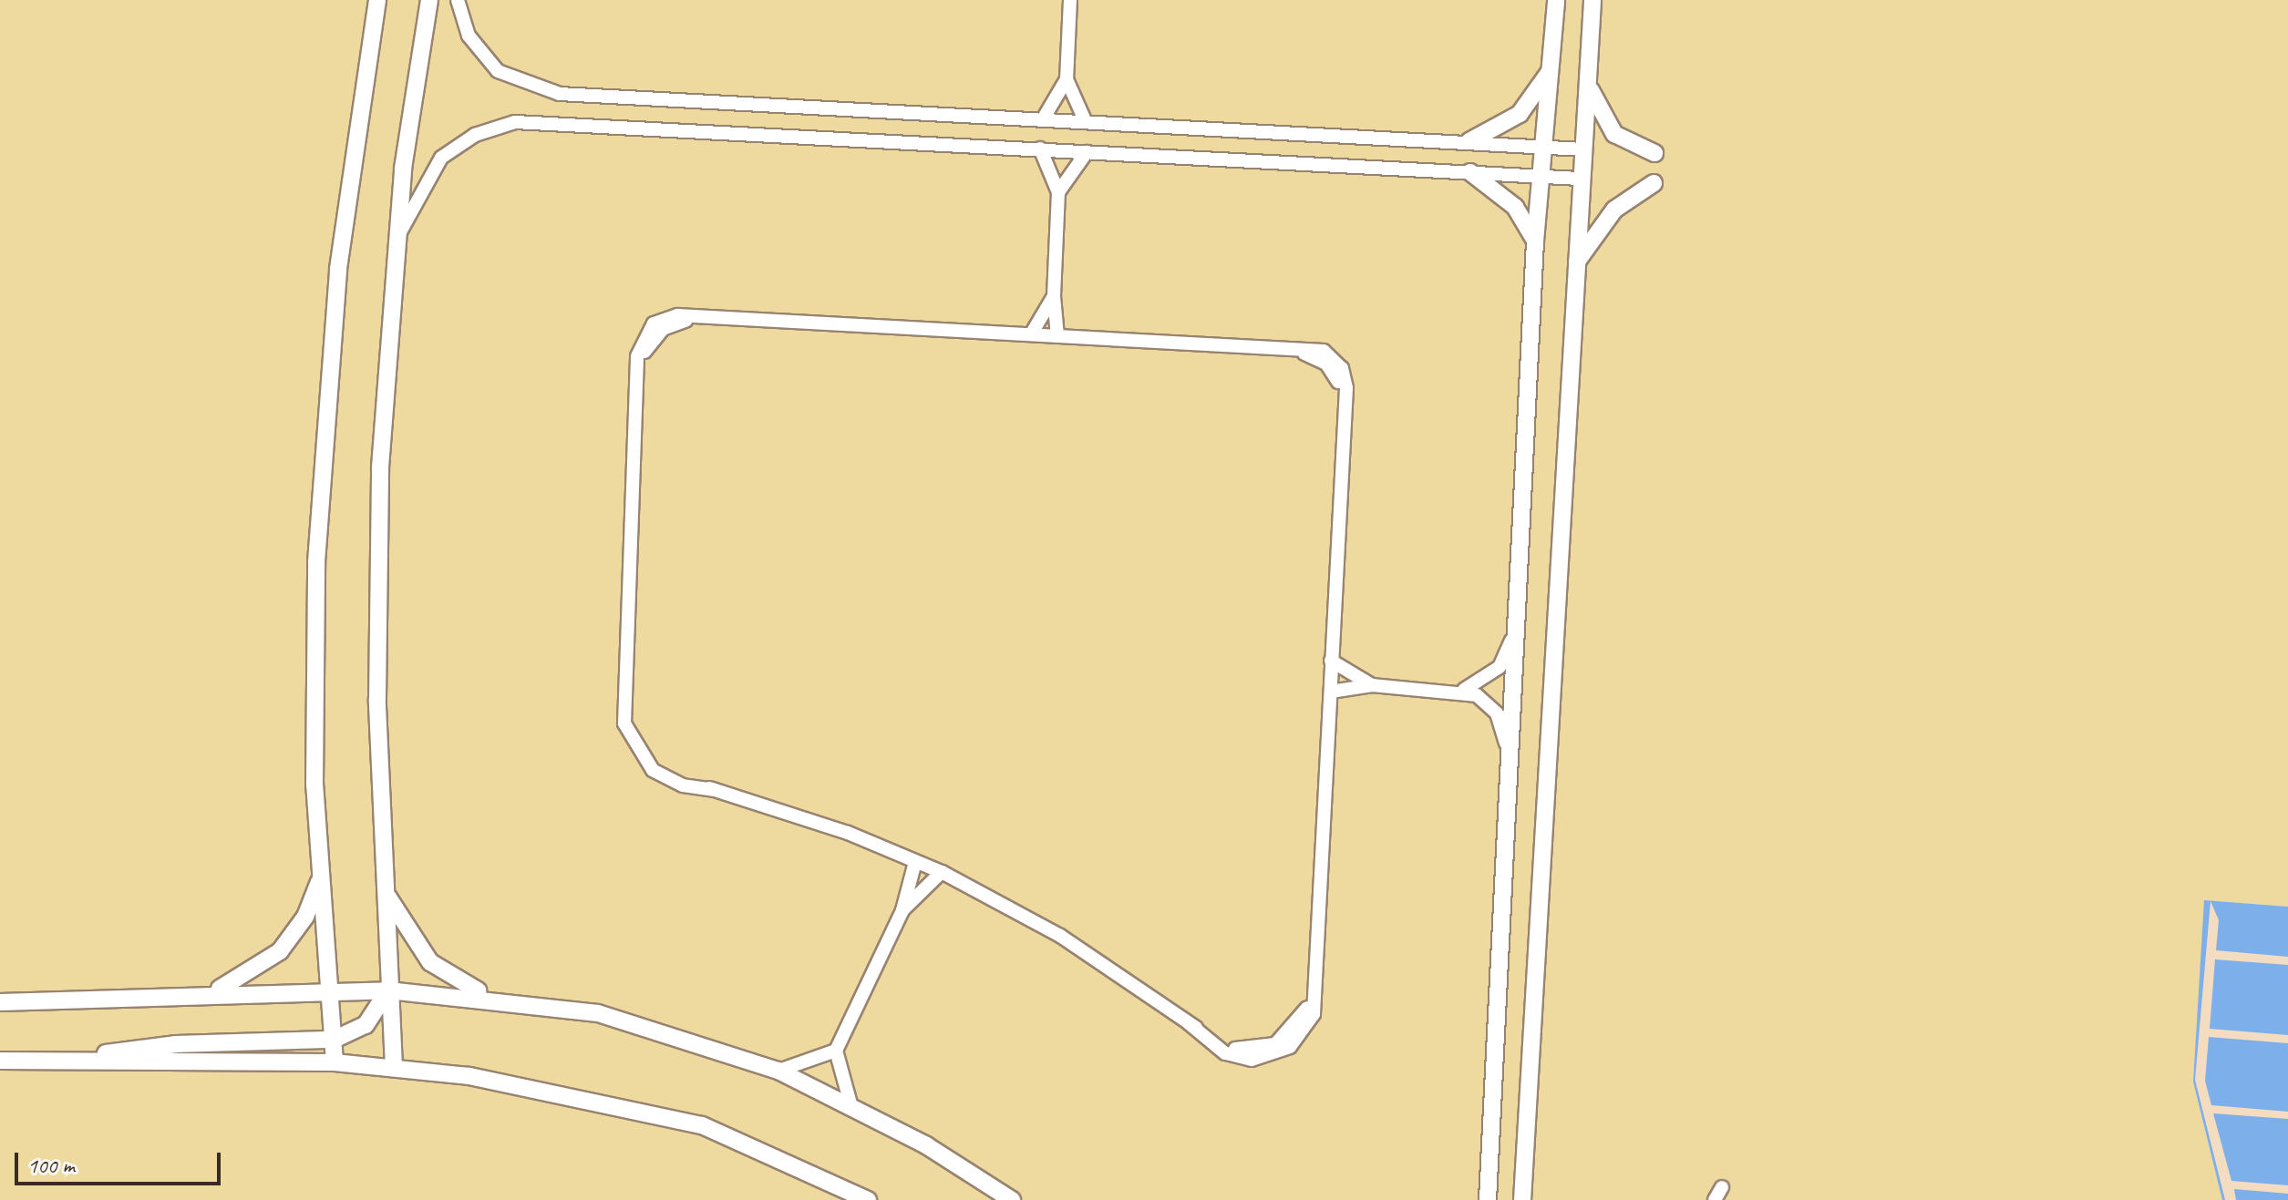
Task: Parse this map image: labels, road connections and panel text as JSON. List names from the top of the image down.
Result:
{
  "scale_bar": "100 m"
}
